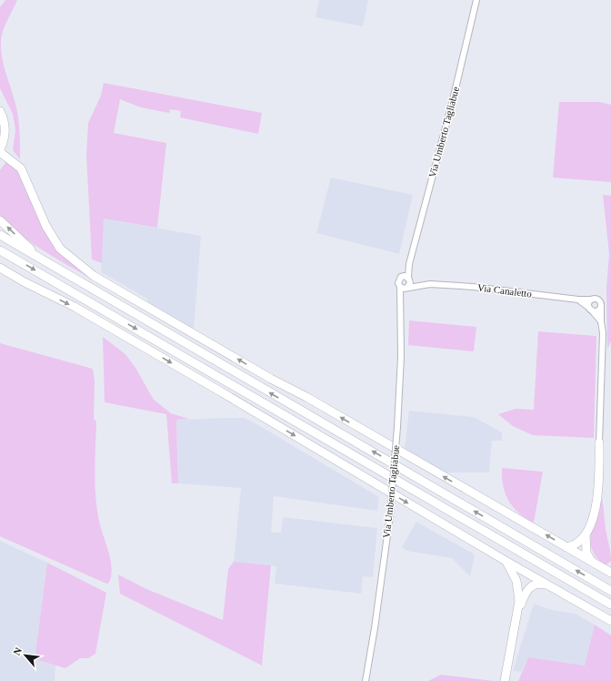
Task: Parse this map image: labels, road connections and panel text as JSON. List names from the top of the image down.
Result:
{
  "streets": {
    "street": ["Via Umberto Tagliabue", "Via Canaletto"]
  },
  "crossings": [
    ["Via Umberto Tagliabue", "Via Canaletto"]
  ],
  "north": "top left"
}
